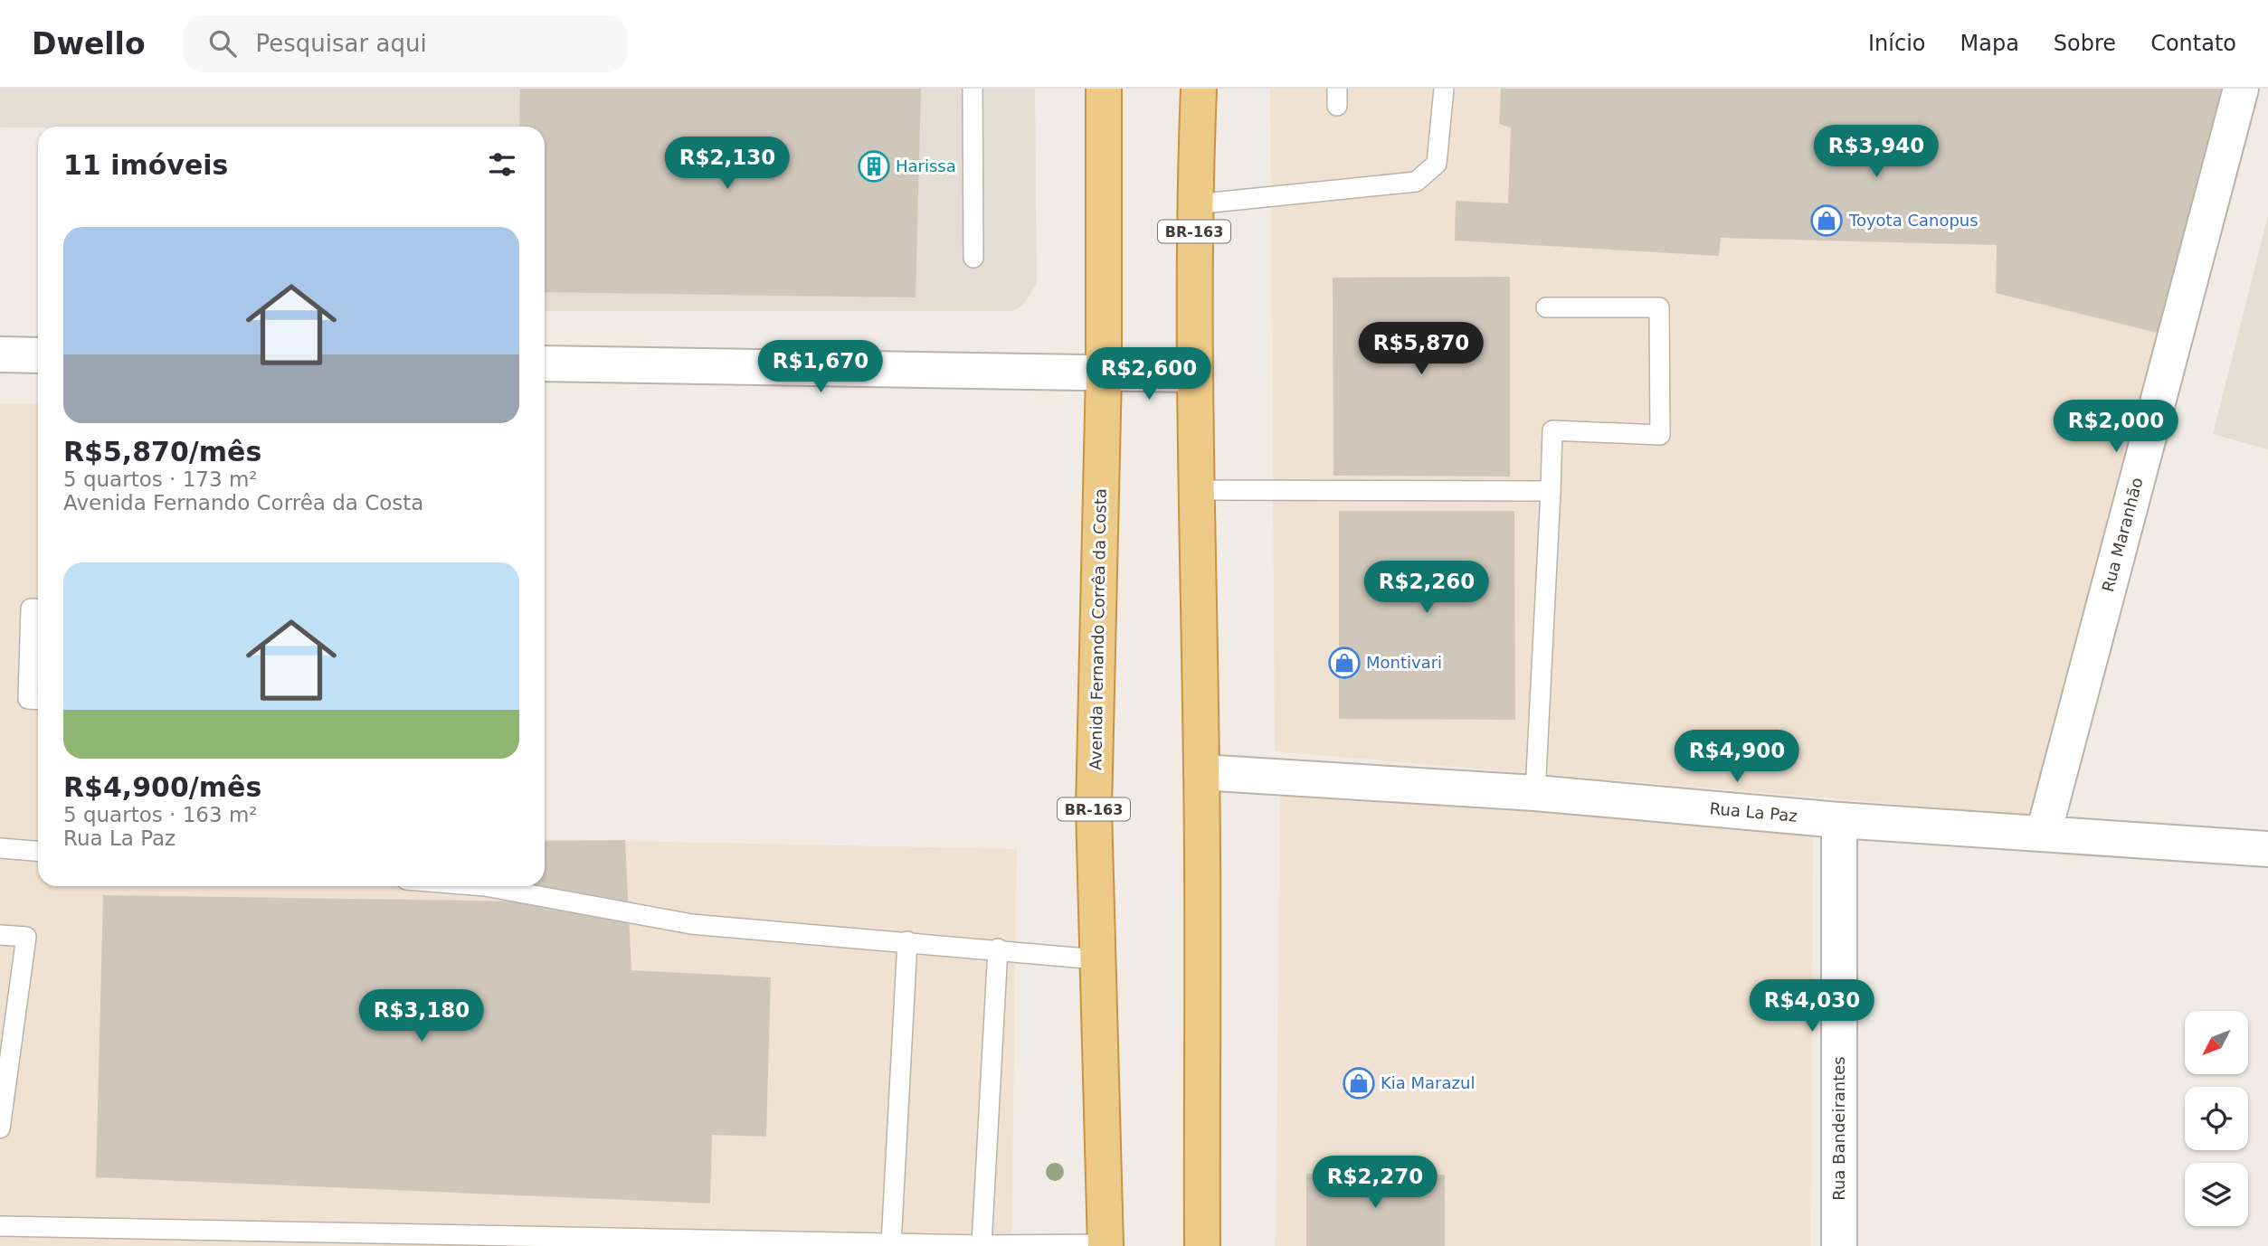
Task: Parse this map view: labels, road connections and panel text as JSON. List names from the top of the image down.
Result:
{
  "streets": {
    "highway": ["BR-163", "Avenida Fernando Corrêa da Costa"],
    "street": ["Rua Maranhão", "Rua La Paz", "Rua Bandeirantes"]
  },
  "crossings": [
    ["BR-163", "Rua La Paz"],
    ["Rua Maranhão", "Rua La Paz"],
    ["Rua La Paz", "Rua Bandeirantes"]
  ],
  "places": {
    "building": ["Harissa"],
    "shop": ["Toyota Canopus", "Montivari", "Kia Marazul"]
  },
  "north": "bottom left",
  "page": {
    "header": "Dwello",
    "search": "Pesquisar aqui",
    "nav": [
      "Início",
      "Mapa",
      "Sobre",
      "Contato"
    ],
    "price": [
      "R$3,940",
      "R$2,130",
      "R$5,870",
      "R$1,670",
      "R$2,600",
      "R$2,000",
      "R$2,260",
      "R$4,900",
      "R$4,030",
      "R$3,180",
      "R$2,270"
    ],
    "heading": "11 imóveis",
    "list": [
      {
        "name": "R$5,870/mês",
        "note": "5 quartos · 173 m² · Avenida Fernando Corrêa da Costa"
      },
      {
        "name": "R$4,900/mês",
        "note": "5 quartos · 163 m² · Rua La Paz"
      }
    ]
  }
}
